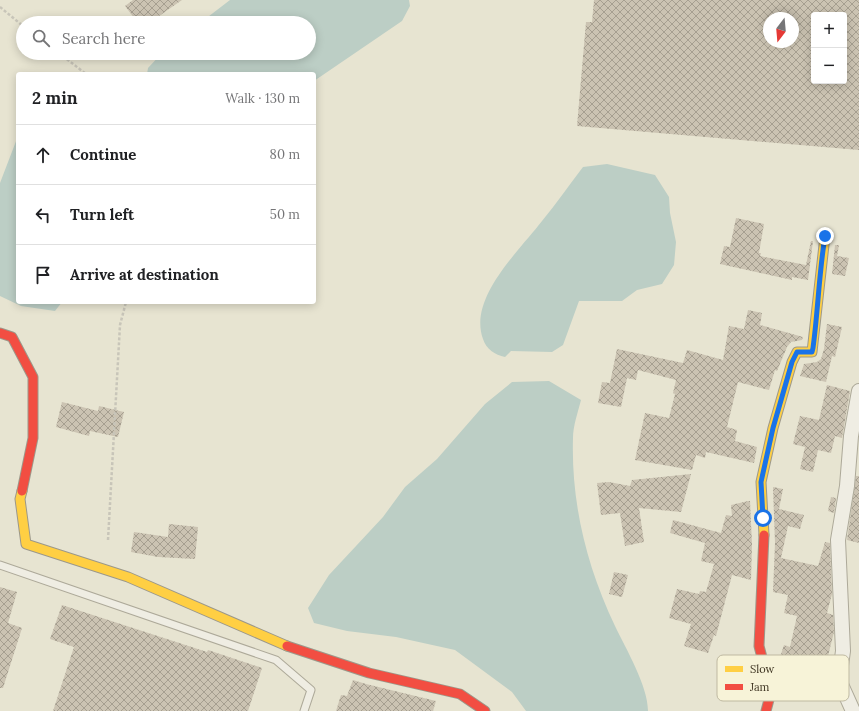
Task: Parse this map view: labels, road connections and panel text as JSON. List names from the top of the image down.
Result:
{
  "legend": ["Slow", "Jam"],
  "north": "bottom",
  "page": {
    "map_buttons": ["+", "−"],
    "search": "Search here",
    "heading": ["2 min", "Walk · 130 m"],
    "list": [
      ["Continue", "80 m"],
      ["Turn left", "50 m"],
      "Arrive at destination"
    ]
  }
}
